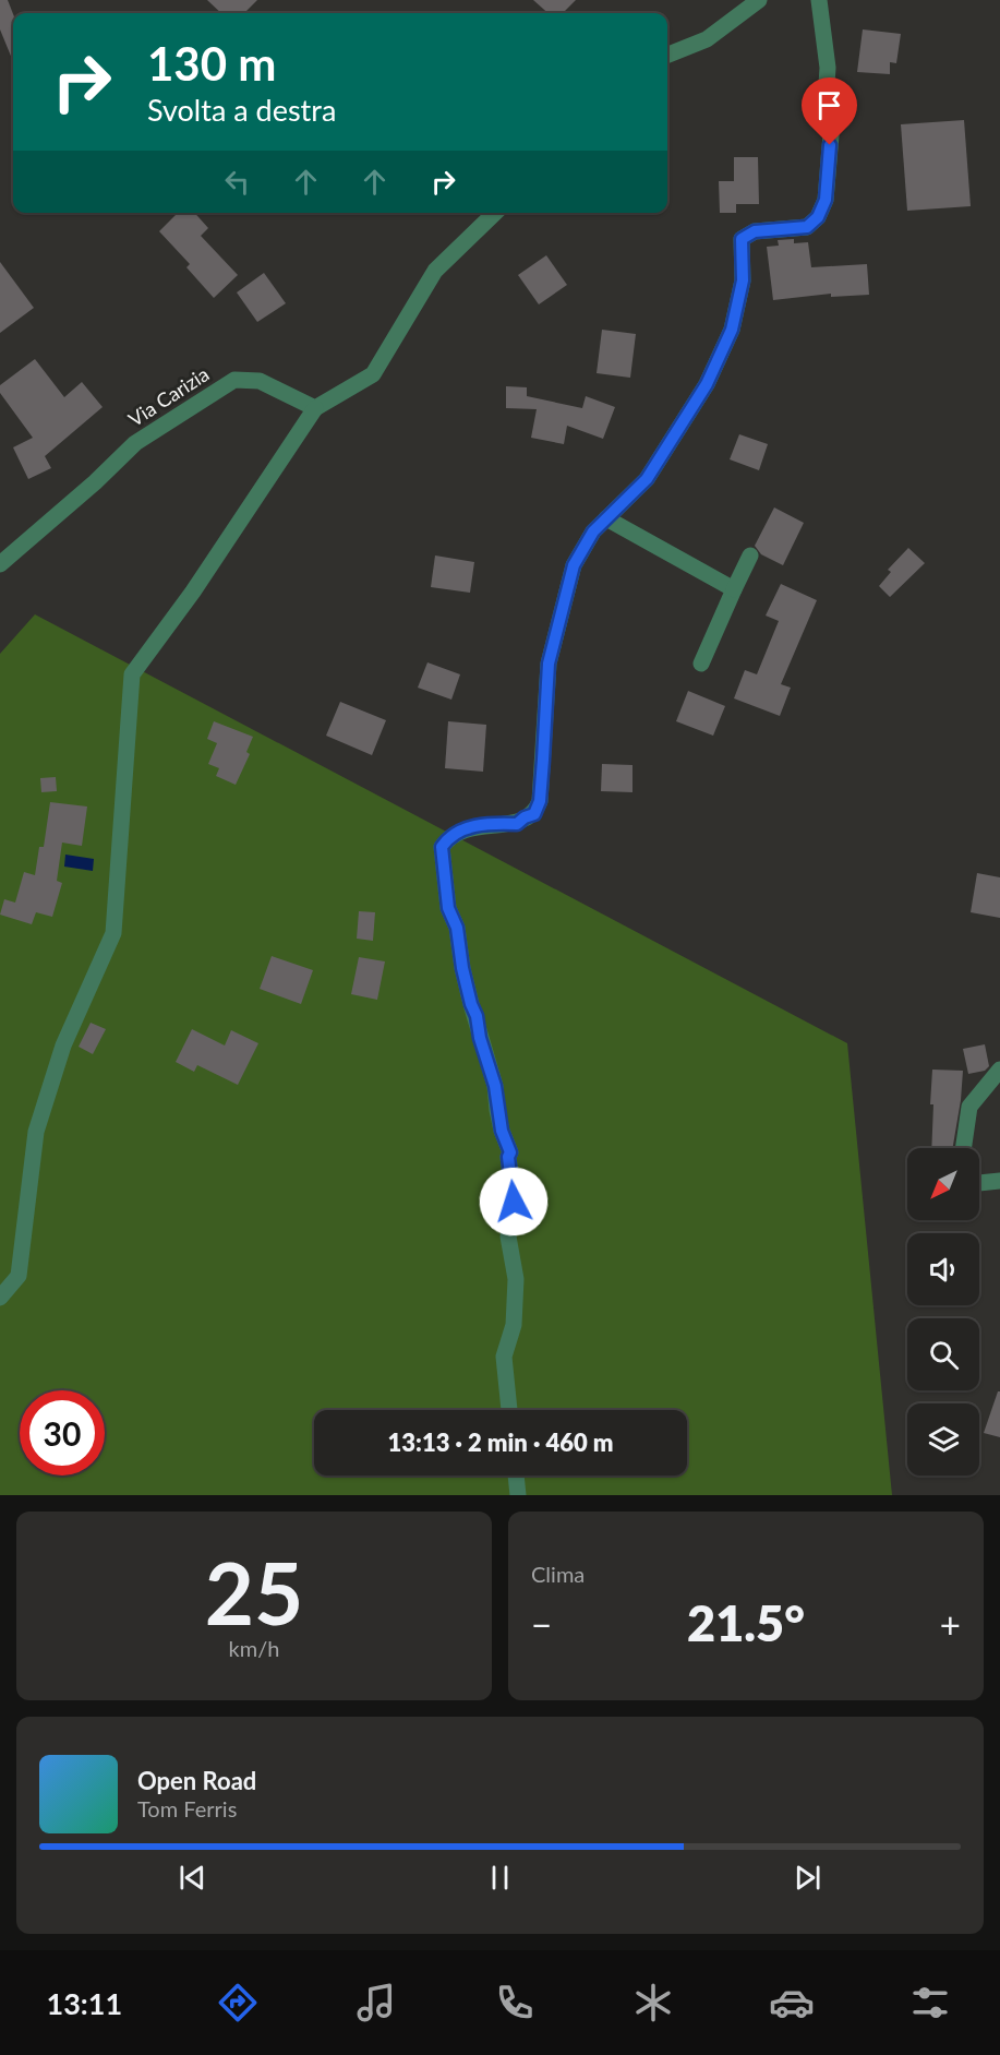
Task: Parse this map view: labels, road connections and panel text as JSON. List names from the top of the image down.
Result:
{
  "streets": {
    "street": ["Via Carizia"]
  },
  "north": "bottom left",
  "page": {
    "turn": ["130 m", "Svolta a destra"],
    "limit": "30",
    "trip": "13:13 · 2 min · 460 m",
    "tile": [
      ["25", "km/h"],
      "Clima"
    ],
    "heat": ["−", "21.5°", "+"],
    "song": ["Open Road", "Tom Ferris"],
    "tabs": "13:11"
  }
}
